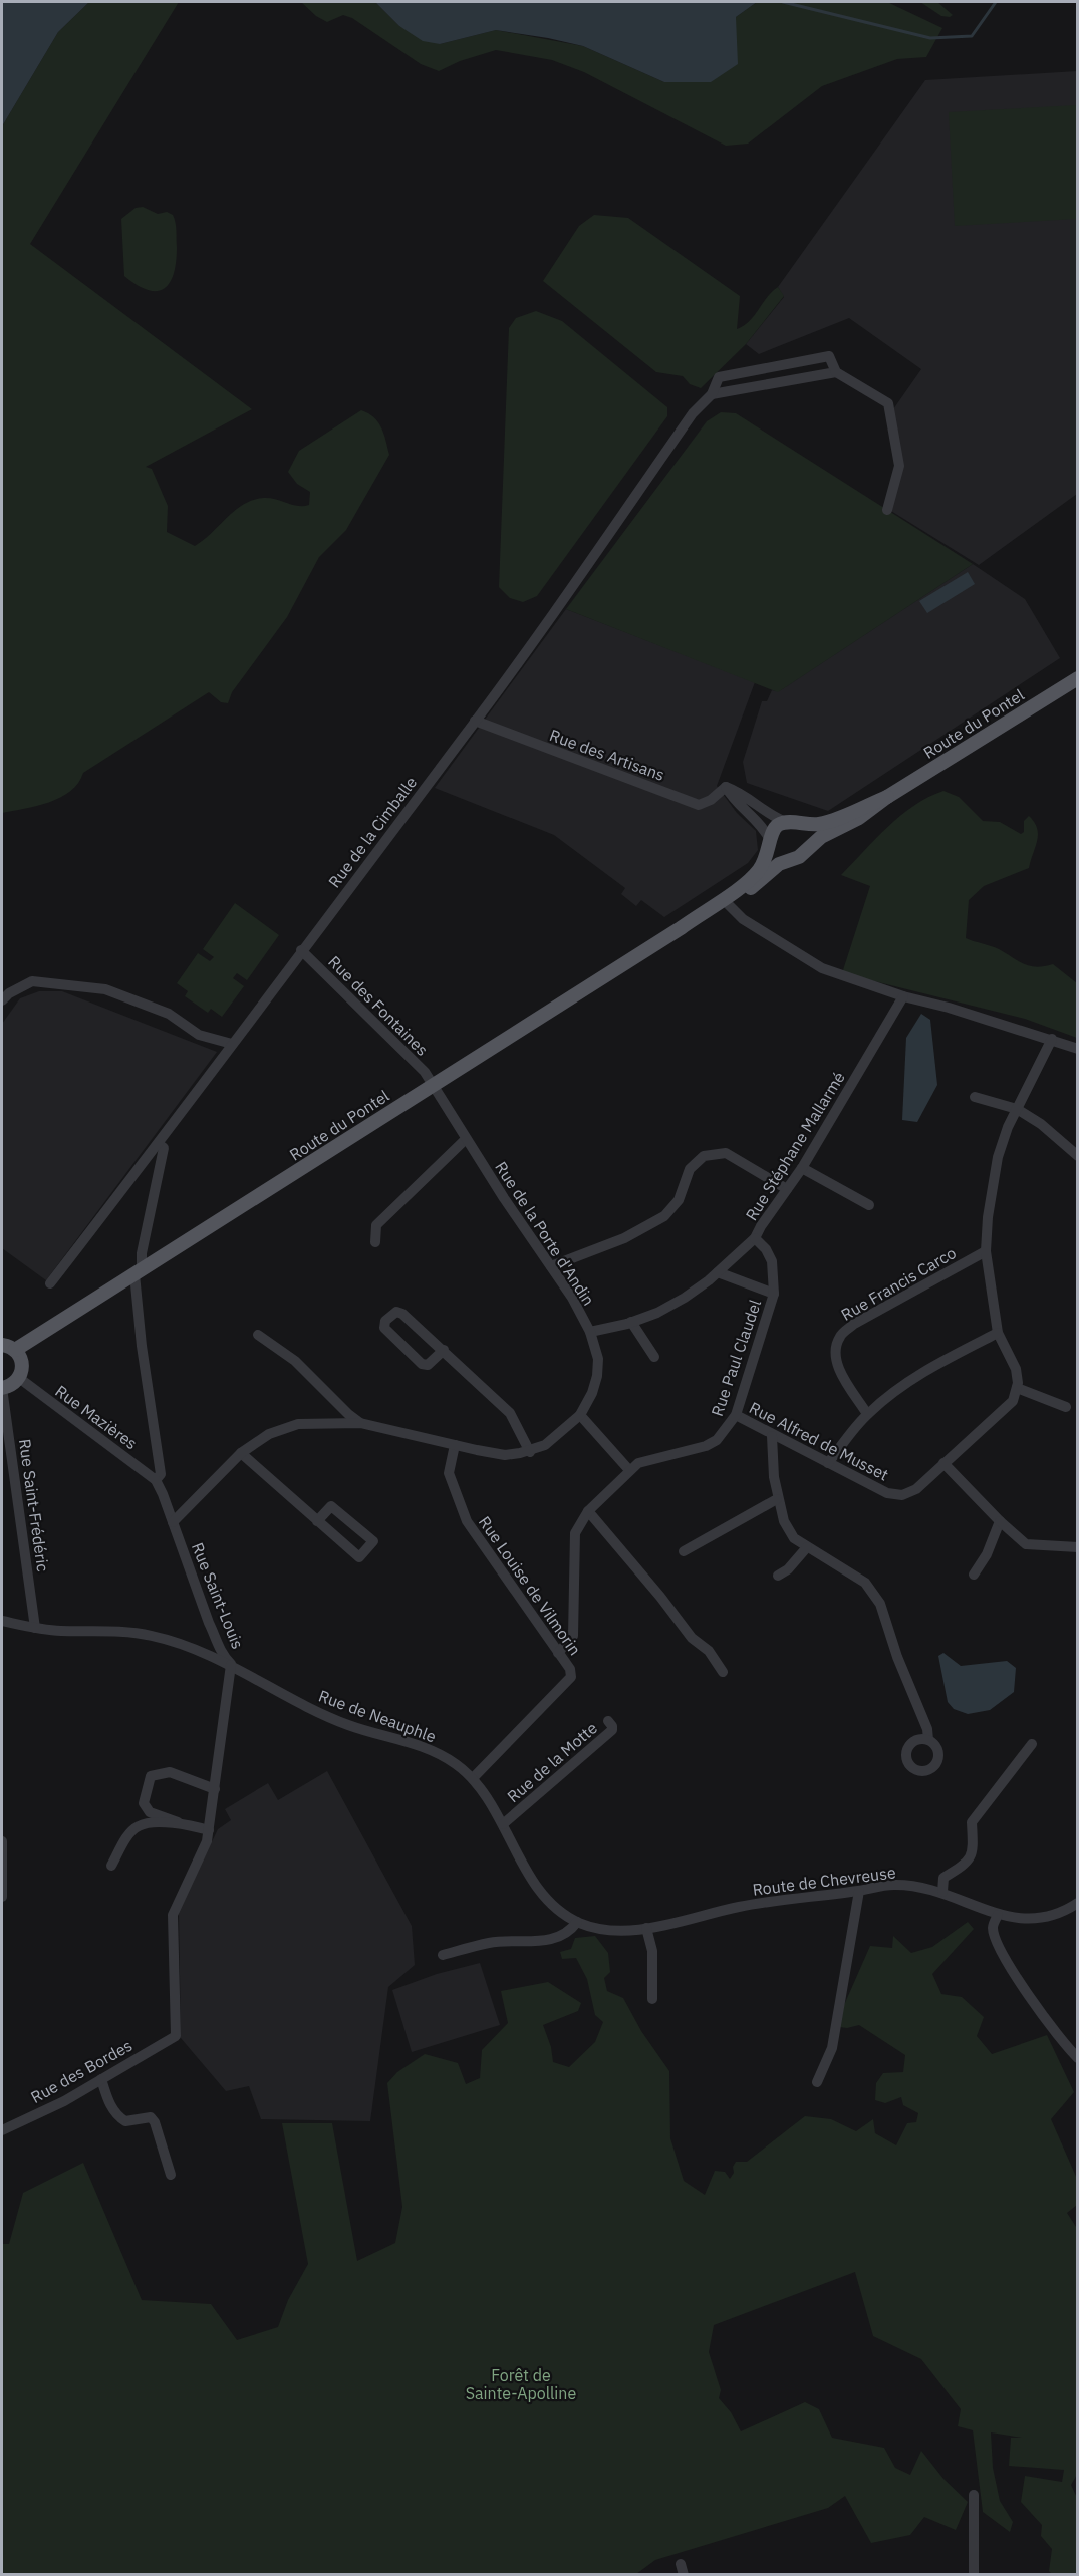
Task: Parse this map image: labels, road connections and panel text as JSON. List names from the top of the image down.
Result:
{
  "streets": {
    "main road": ["Route du Pontel"],
    "street": [
      "Rue des Artisans",
      "Rue de la Cimballe",
      "Rue des Fontaines",
      "Rue Stéphane Mallarmé",
      "Rue de la Porte d'Andin",
      "Rue Francis Carco",
      "Rue Paul Claudel",
      "Rue Mazières",
      "Rue Alfred de Musset",
      "Rue Saint-Frédéric",
      "Rue Louise de Vilmorin",
      "Rue Saint-Louis",
      "Rue de Neauphle",
      "Rue de la Motte",
      "Route de Chevreuse",
      "Rue des Bordes"
    ]
  },
  "crossings": [
    ["Route du Pontel", "Rue des Fontaines"],
    ["Route du Pontel", "Rue de la Porte d'Andin"],
    ["Route du Pontel", "Rue Saint-Louis"],
    ["Rue des Artisans", "Rue de la Cimballe"],
    ["Rue de la Cimballe", "Rue des Fontaines"],
    ["Rue des Fontaines", "Rue de la Porte d'Andin"],
    ["Rue Stéphane Mallarmé", "Rue de la Porte d'Andin"],
    ["Rue Stéphane Mallarmé", "Rue Paul Claudel"],
    ["Rue de la Porte d'Andin", "Rue Louise de Vilmorin"],
    ["Rue de la Porte d'Andin", "Rue Saint-Louis"],
    ["Rue Paul Claudel", "Rue Alfred de Musset"],
    ["Rue Paul Claudel", "Rue Louise de Vilmorin"],
    ["Rue Mazières", "Rue Saint-Louis"],
    ["Rue Saint-Frédéric", "Rue de Neauphle"],
    ["Rue Louise de Vilmorin", "Rue de Neauphle"],
    ["Rue Saint-Louis", "Rue de Neauphle"],
    ["Rue Saint-Louis", "Rue des Bordes"],
    ["Rue de Neauphle", "Rue de la Motte"],
    ["Rue de Neauphle", "Route de Chevreuse"]
  ],
  "parks": ["Forêt de Sainte-Apolline"]
}
